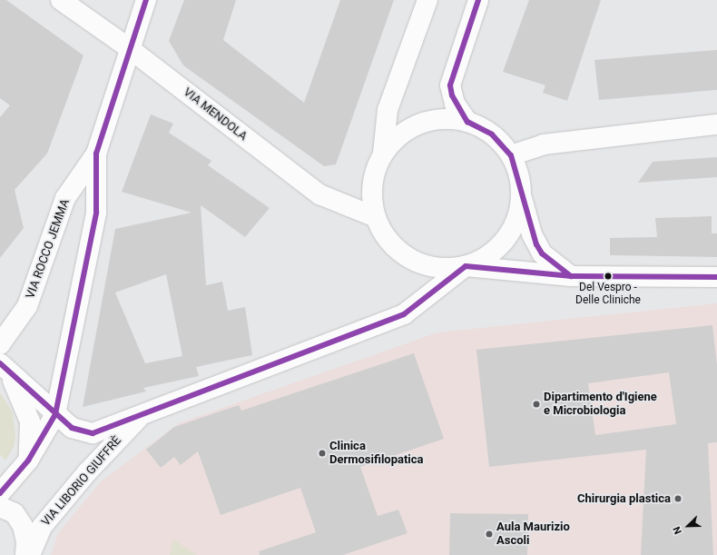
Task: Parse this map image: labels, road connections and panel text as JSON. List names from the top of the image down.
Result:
{
  "streets": {
    "street": ["VIA MENDOLA", "VIA ROCCO JEMMA", "VIA LIBORIO GIUFFRÈ"]
  },
  "crossings": [
    ["VIA MENDOLA", "VIA ROCCO JEMMA"]
  ],
  "places": [
    "Del Vespro - Delle Cliniche",
    "Dipartimento d'Igiene e Microbiologia",
    "Clinica Dermosifilopatica",
    "Chirurgia plastica",
    "Aula Maurizio Ascoli"
  ],
  "north": "bottom left"
}
